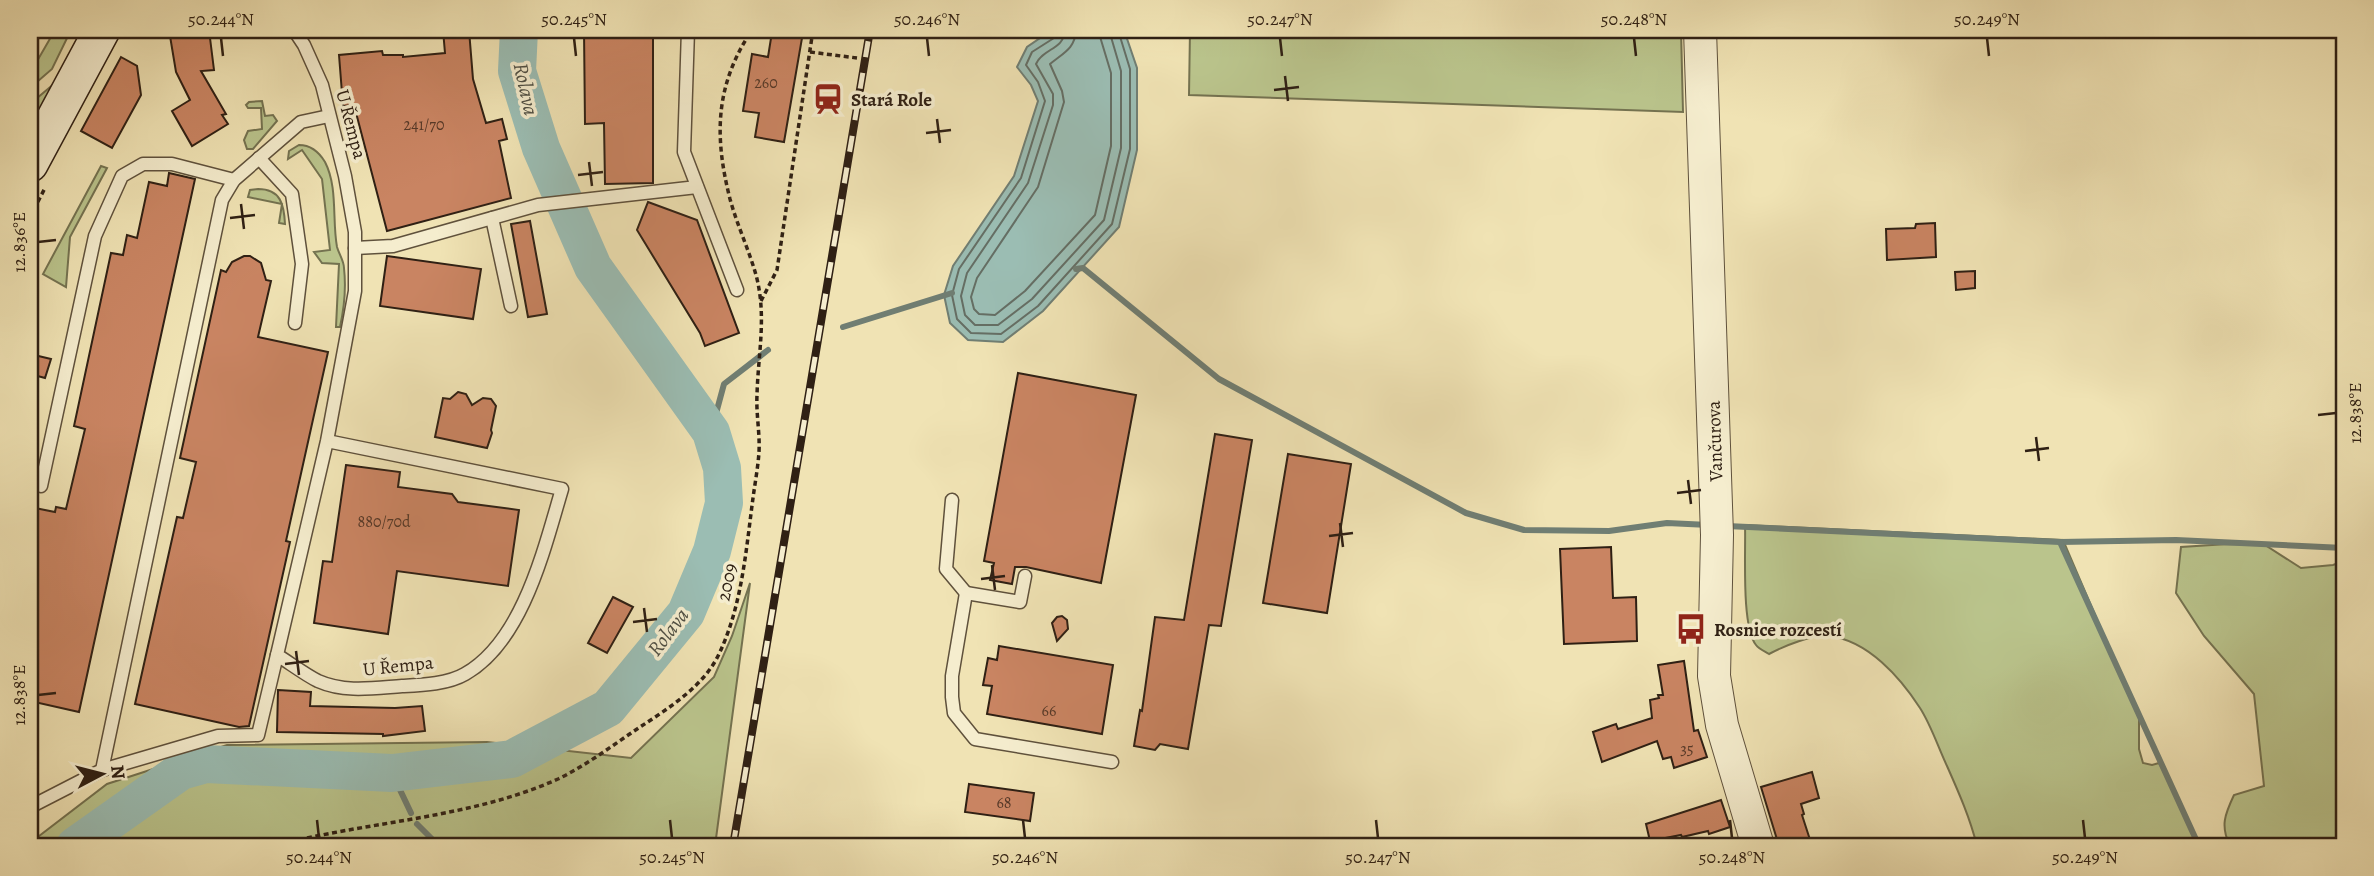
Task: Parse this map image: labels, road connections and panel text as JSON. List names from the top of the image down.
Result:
{
  "streets": {
    "street": ["Vančurova"],
    "lane": ["U Řempa"],
    "path": ["2009"]
  },
  "water": ["Rolava"],
  "places": {
    "station": ["Stará Role"],
    "bus stop": ["Rosnice rozcestí"]
  },
  "house_numbers": [
    "260",
    "241/70",
    "880/70d",
    "66",
    "35",
    "68"
  ],
  "north": "right",
  "coordinates": [
    "50.244°N",
    "50.245°N",
    "50.246°N",
    "50.247°N",
    "50.248°N",
    "50.249°N",
    "12.836°E",
    "12.838°E"
  ]
}
